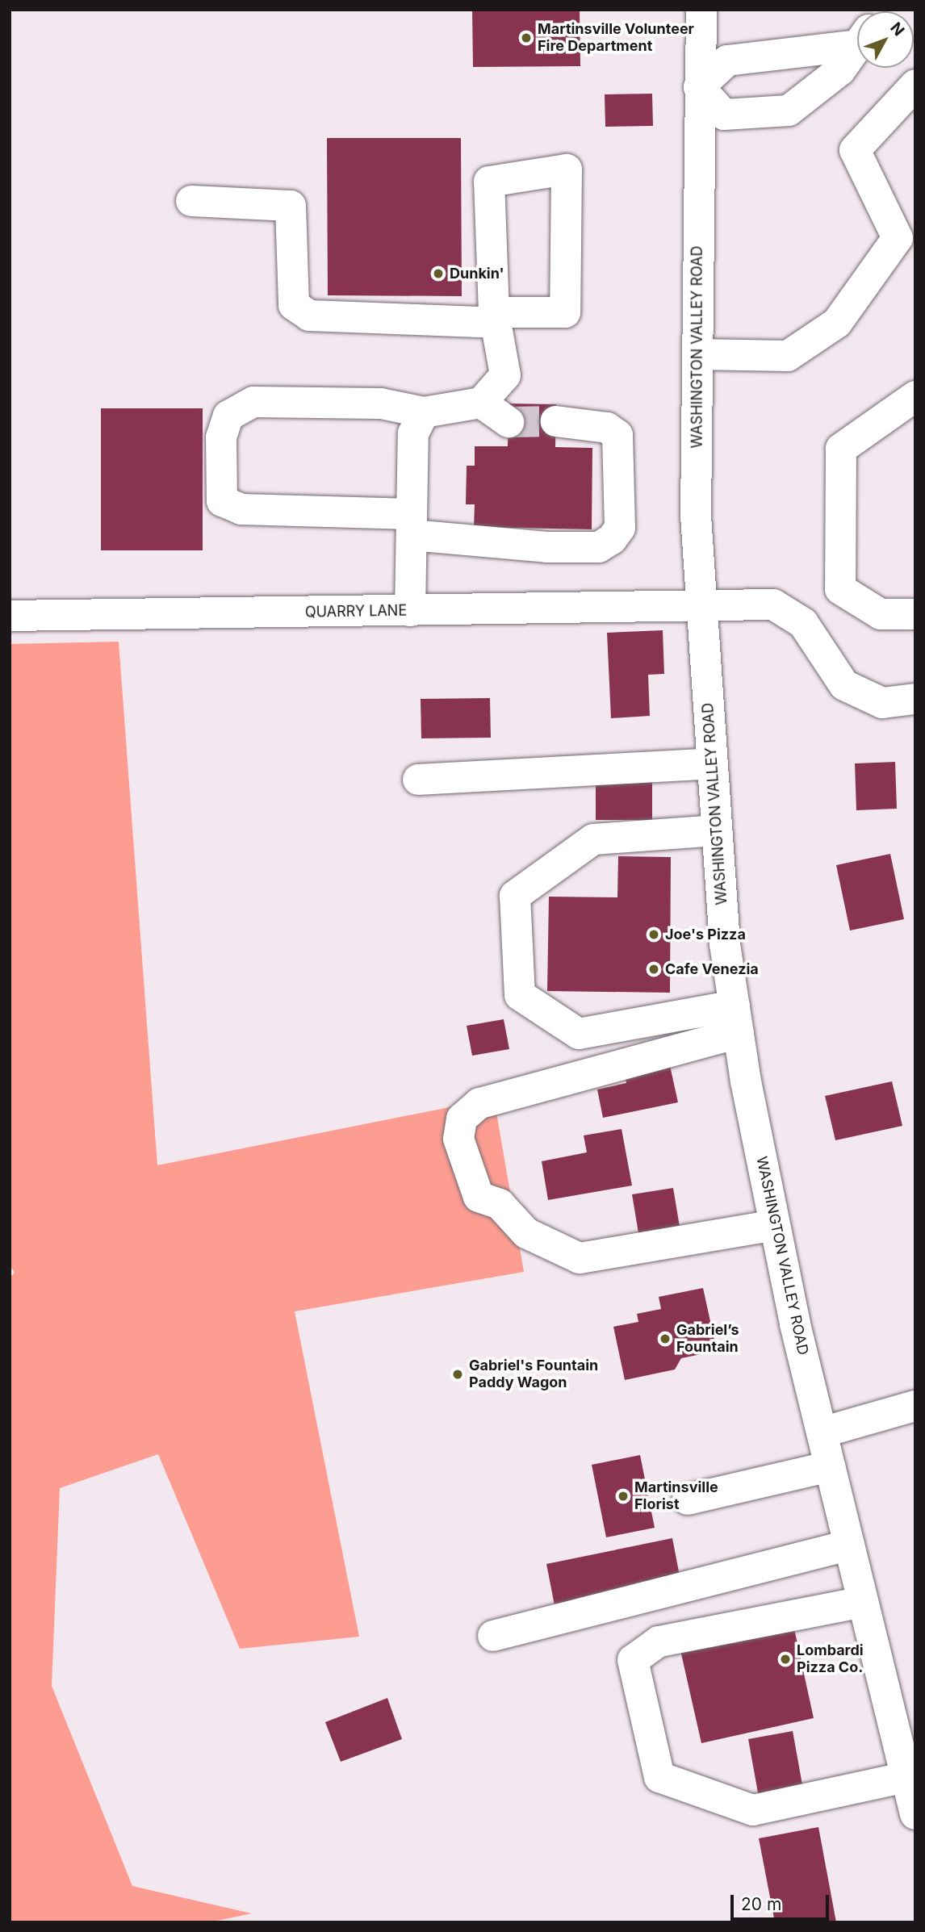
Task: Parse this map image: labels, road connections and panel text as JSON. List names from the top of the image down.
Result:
{
  "streets": {
    "street": ["WASHINGTON VALLEY ROAD", "QUARRY LANE"]
  },
  "crossings": [
    ["WASHINGTON VALLEY ROAD", "QUARRY LANE"]
  ],
  "places": [
    "Martinsville Volunteer Fire Department",
    "Dunkin'",
    "Joe's Pizza",
    "Cafe Venezia",
    "Gabriel’s Fountain",
    "Gabriel's Fountain Paddy Wagon",
    "Martinsville Florist",
    "Lombardi Pizza Co."
  ],
  "scale_bar": "20 m",
  "north": "top right"
}
